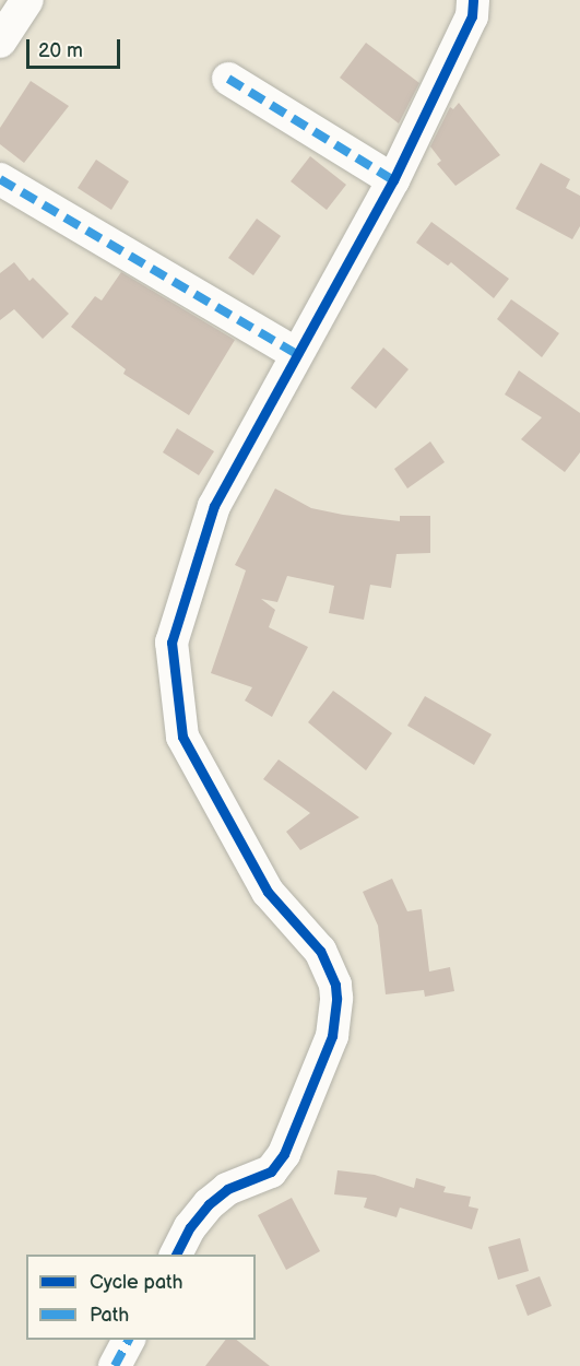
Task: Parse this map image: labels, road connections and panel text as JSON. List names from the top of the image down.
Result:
{
  "legend": ["Cycle path", "Path"],
  "scale_bar": "20 m"
}
